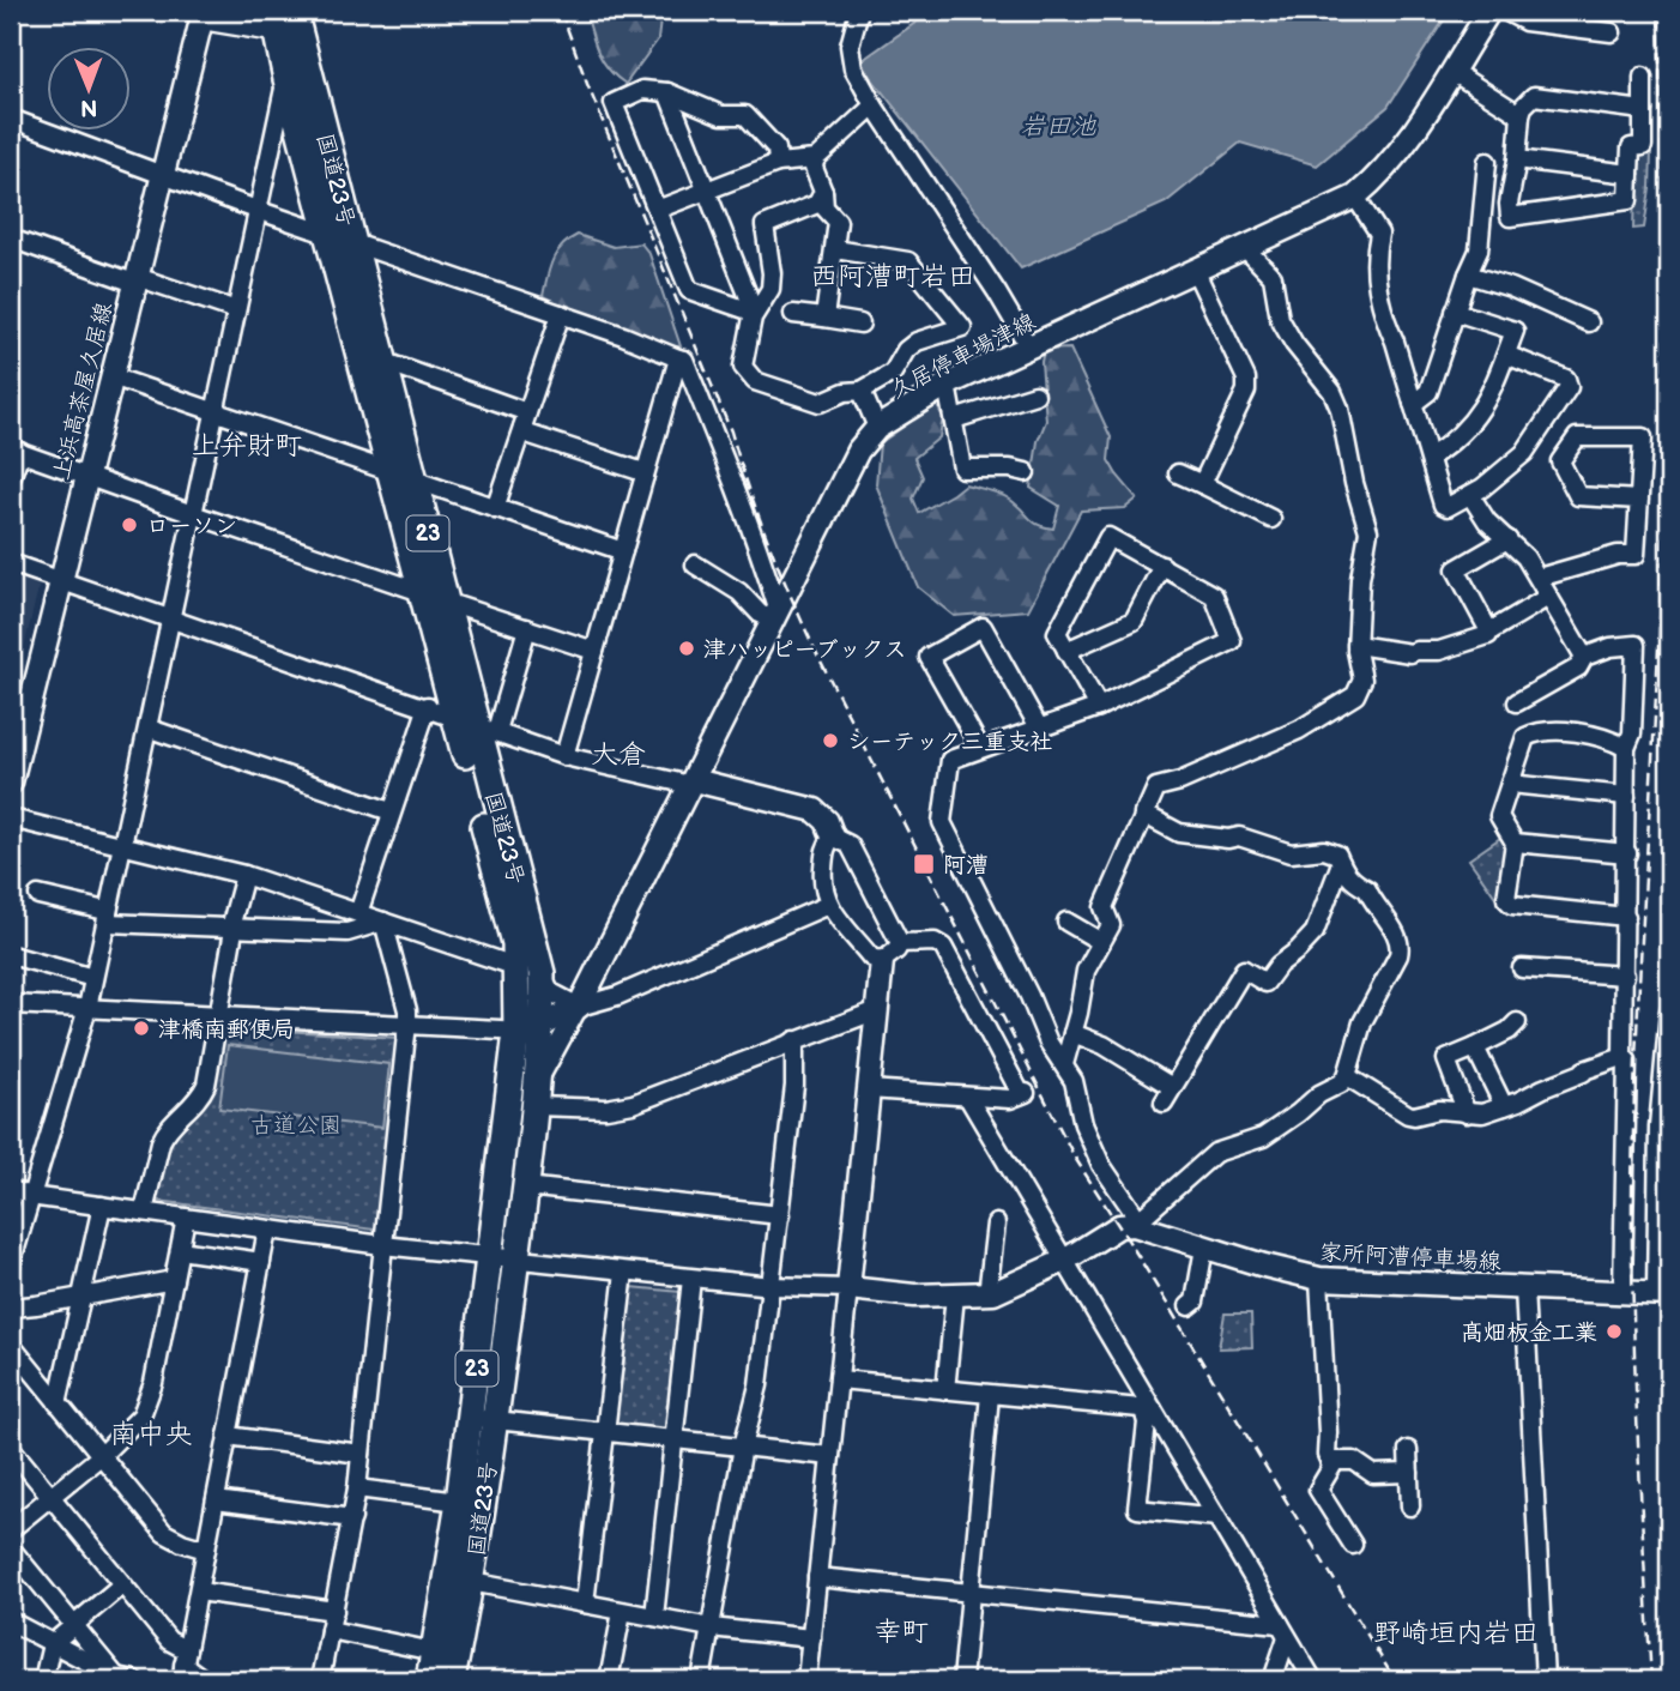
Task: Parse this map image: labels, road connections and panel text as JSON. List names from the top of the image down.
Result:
{
  "streets": {
    "highway": ["国道23号", "23"],
    "main road": ["久居停車場津線", "上浜高茶屋久居線", "家所阿漕停車場線"]
  },
  "districts": [
    "西阿漕町岩田",
    "上弁財町",
    "大倉",
    "南中央",
    "幸町",
    "野崎垣内岩田"
  ],
  "water": ["岩田池"],
  "parks": ["古道公園"],
  "places": {
    "other": [
      "ローソン",
      "津ハッピーブックス",
      "シーテック三重支社",
      "津橋南郵便局",
      "髙畑板金工業"
    ],
    "transit": ["阿漕"]
  },
  "north": "bottom"
}
